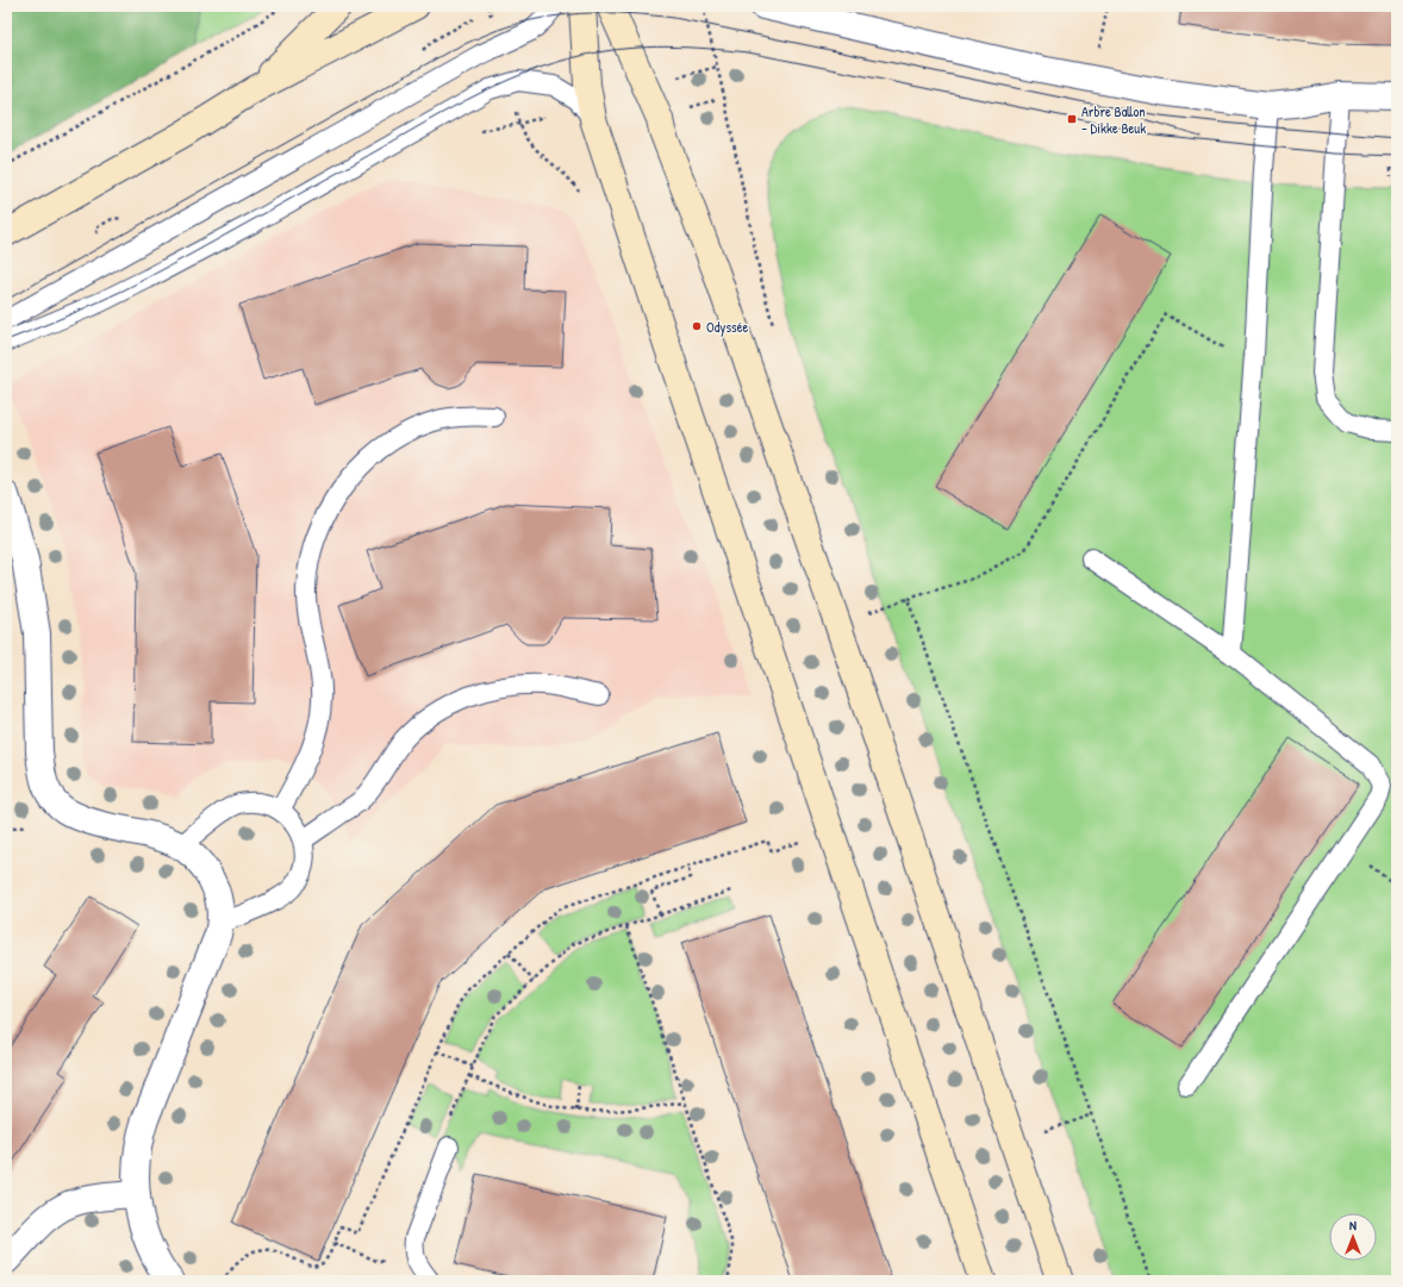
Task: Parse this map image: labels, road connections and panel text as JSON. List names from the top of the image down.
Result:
{
  "places": {
    "transit": ["Arbre Ballon - Dikke Beuk"],
    "other": ["Odyssée"]
  },
  "north": "top"
}
